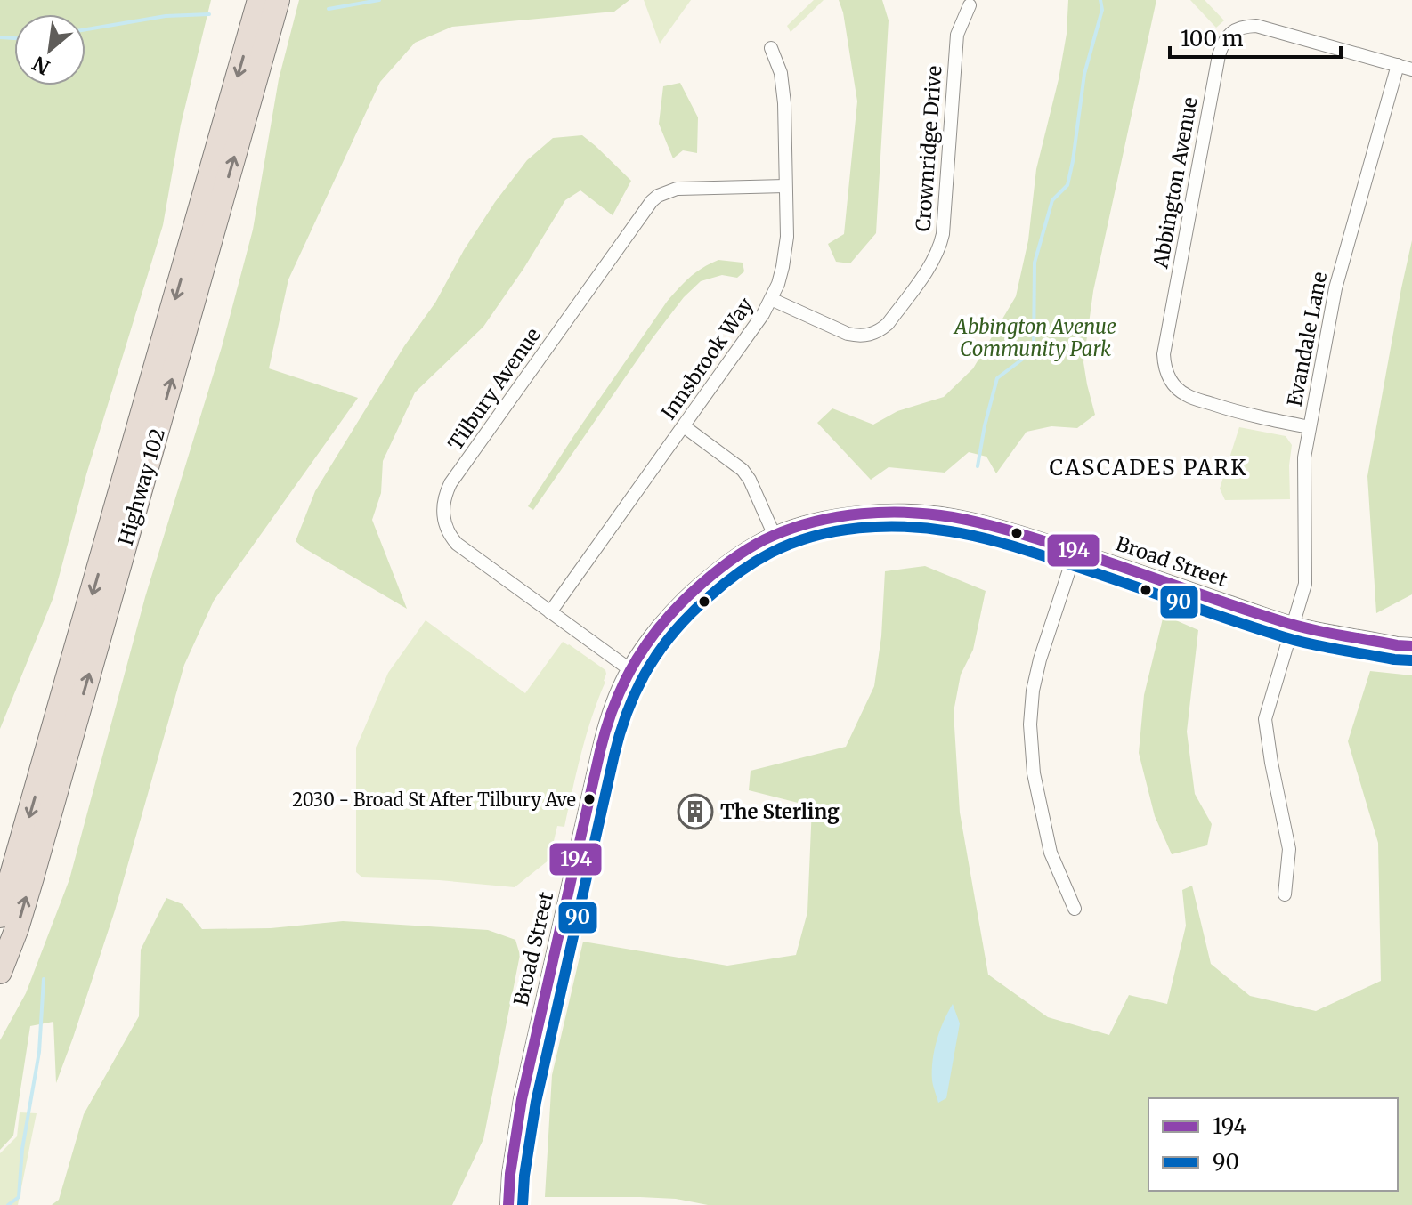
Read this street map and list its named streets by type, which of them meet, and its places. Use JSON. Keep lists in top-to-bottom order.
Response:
{
  "streets": {
    "highway": ["Highway 102"],
    "street": [
      "Crownridge Drive",
      "Abbington Avenue",
      "Evandale Lane",
      "Innsbrook Way",
      "Tilbury Avenue",
      "Broad Street"
    ]
  },
  "crossings": [
    ["Crownridge Drive", "Innsbrook Way"],
    ["Abbington Avenue", "Evandale Lane"],
    ["Evandale Lane", "Broad Street"],
    ["Innsbrook Way", "Tilbury Avenue"],
    ["Tilbury Avenue", "Broad Street"]
  ],
  "districts": ["CASCADES PARK"],
  "parks": ["Abbington Avenue Community Park"],
  "places": {
    "other": ["2030 - Broad St After Tilbury Ave"],
    "building": ["The Sterling"]
  },
  "lines": ["transit line 194", "transit line 90"],
  "legend": ["194", "90"],
  "scale_bar": "100 m",
  "north": "bottom left"
}
